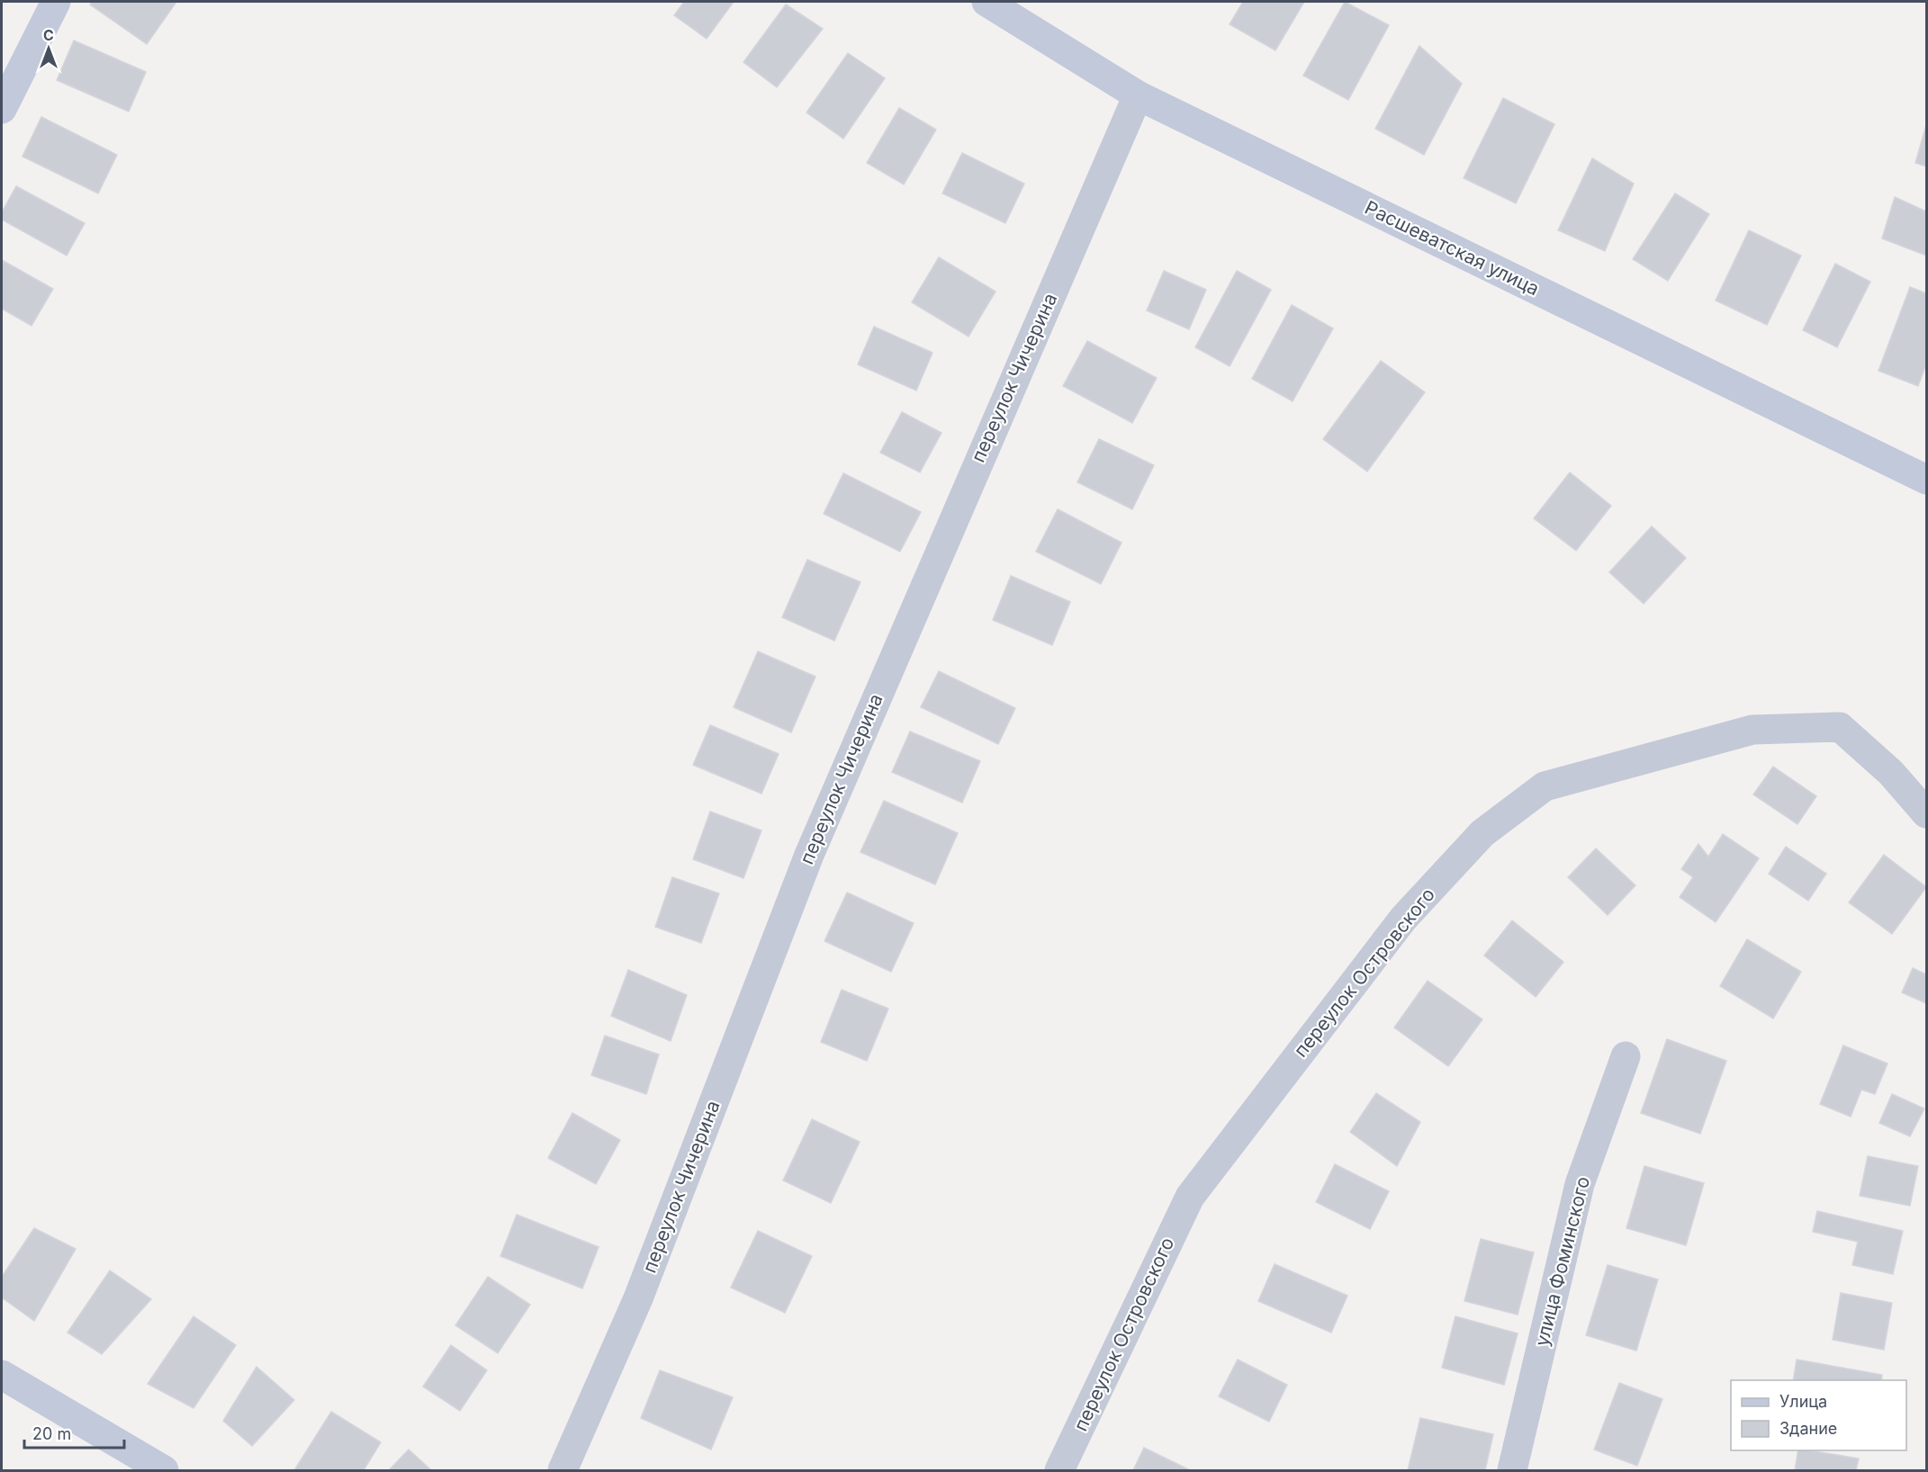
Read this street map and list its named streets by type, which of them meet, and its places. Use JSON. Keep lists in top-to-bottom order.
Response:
{
  "streets": {
    "street": [
      "Расшеватская улица",
      "переулок Чичерина",
      "переулок Островского",
      "улица Фоминского"
    ]
  },
  "crossings": [
    ["Расшеватская улица", "переулок Чичерина"]
  ],
  "legend": ["Улица", "Здание"],
  "scale_bar": "20 m",
  "north": "top"
}
